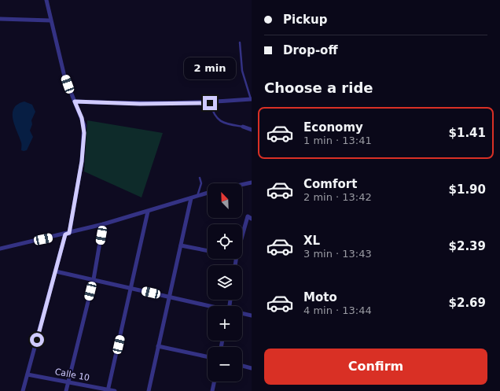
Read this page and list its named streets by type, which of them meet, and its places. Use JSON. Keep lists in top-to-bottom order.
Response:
{
  "streets": {
    "street": ["Calle 10"]
  },
  "north": "top left",
  "page": {
    "banner": ["Pickup", "Drop-off"],
    "bubble": "2 min",
    "heading": "Choose a ride",
    "list": [
      {
        "name": "Economy",
        "note": "1 min · 13:41",
        "value": "$1.41"
      },
      {
        "name": "Comfort",
        "note": "2 min · 13:42",
        "value": "$1.90"
      },
      {
        "name": "XL",
        "note": "3 min · 13:43",
        "value": "$2.39"
      },
      {
        "name": "Moto",
        "note": "4 min · 13:44",
        "value": "$2.69"
      }
    ],
    "map_buttons": ["+", "−"],
    "buttons": "Confirm"
  }
}
